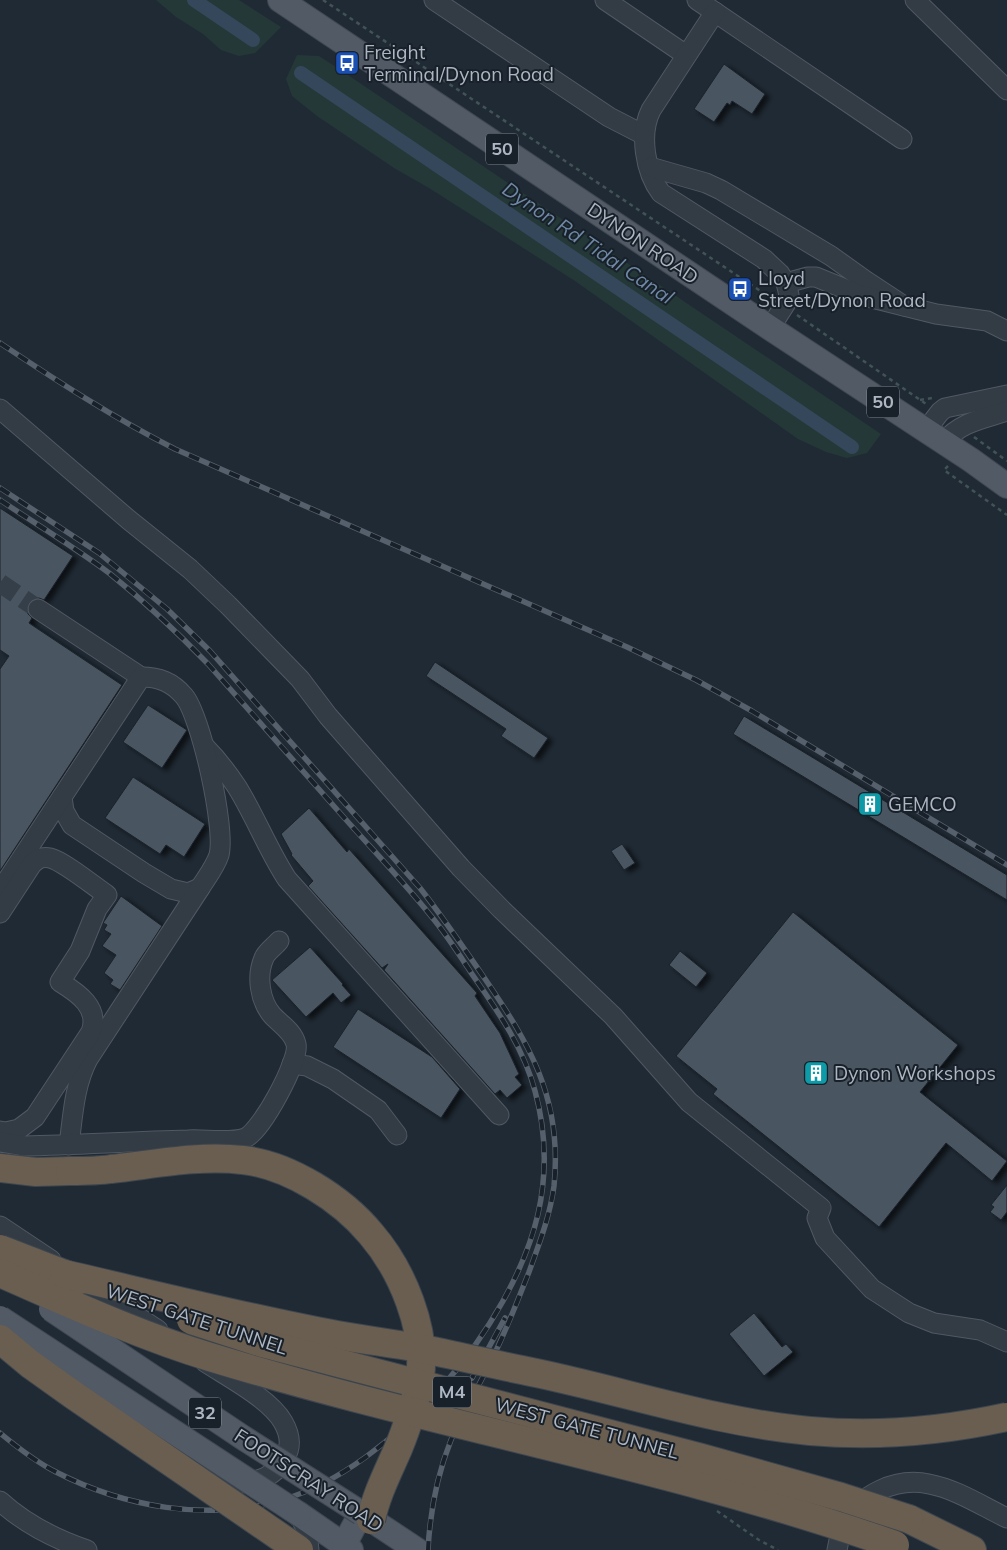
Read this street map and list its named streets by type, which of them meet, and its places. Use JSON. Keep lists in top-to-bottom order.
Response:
{
  "streets": {
    "highway": ["WEST GATE TUNNEL", "M4"],
    "main road": [
      "50",
      "DYNON ROAD",
      "32",
      "FOOTSCRAY ROAD"
    ]
  },
  "water": ["Dynon Rd Tidal Canal"],
  "places": {
    "bus stop": ["Freight Terminal/Dynon Road", "Lloyd Street/Dynon Road"],
    "building": ["GEMCO", "Dynon Workshops"]
  }
}
